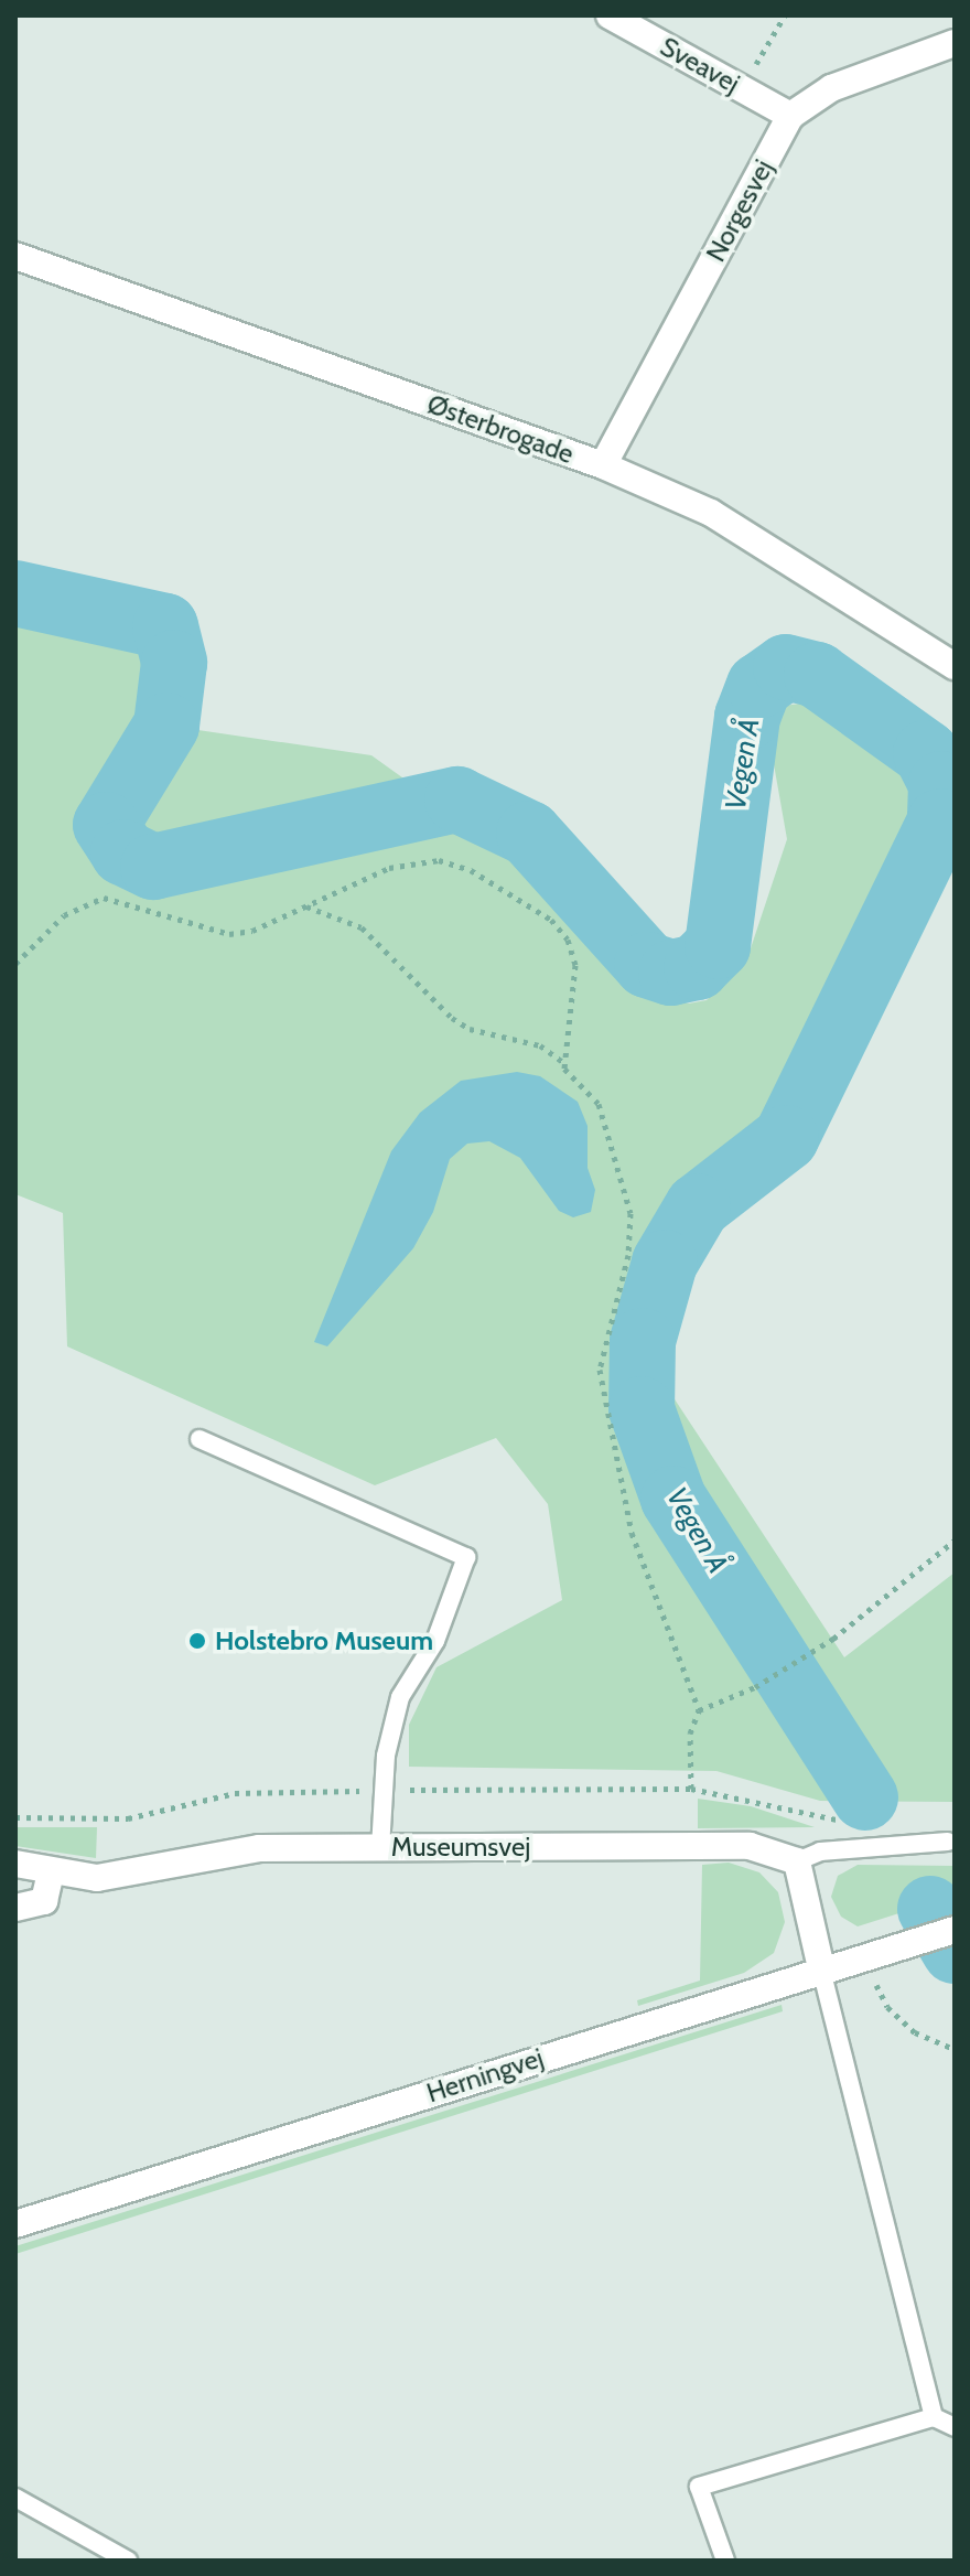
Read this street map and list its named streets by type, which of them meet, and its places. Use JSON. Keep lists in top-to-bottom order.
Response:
{
  "streets": {
    "street": [
      "Sveavej",
      "Norgesvej",
      "Østerbrogade",
      "Museumsvej",
      "Herningvej"
    ]
  },
  "crossings": [
    ["Sveavej", "Norgesvej"],
    ["Norgesvej", "Østerbrogade"]
  ],
  "water": ["Vegen Å"],
  "places": ["Holstebro Museum"]
}
